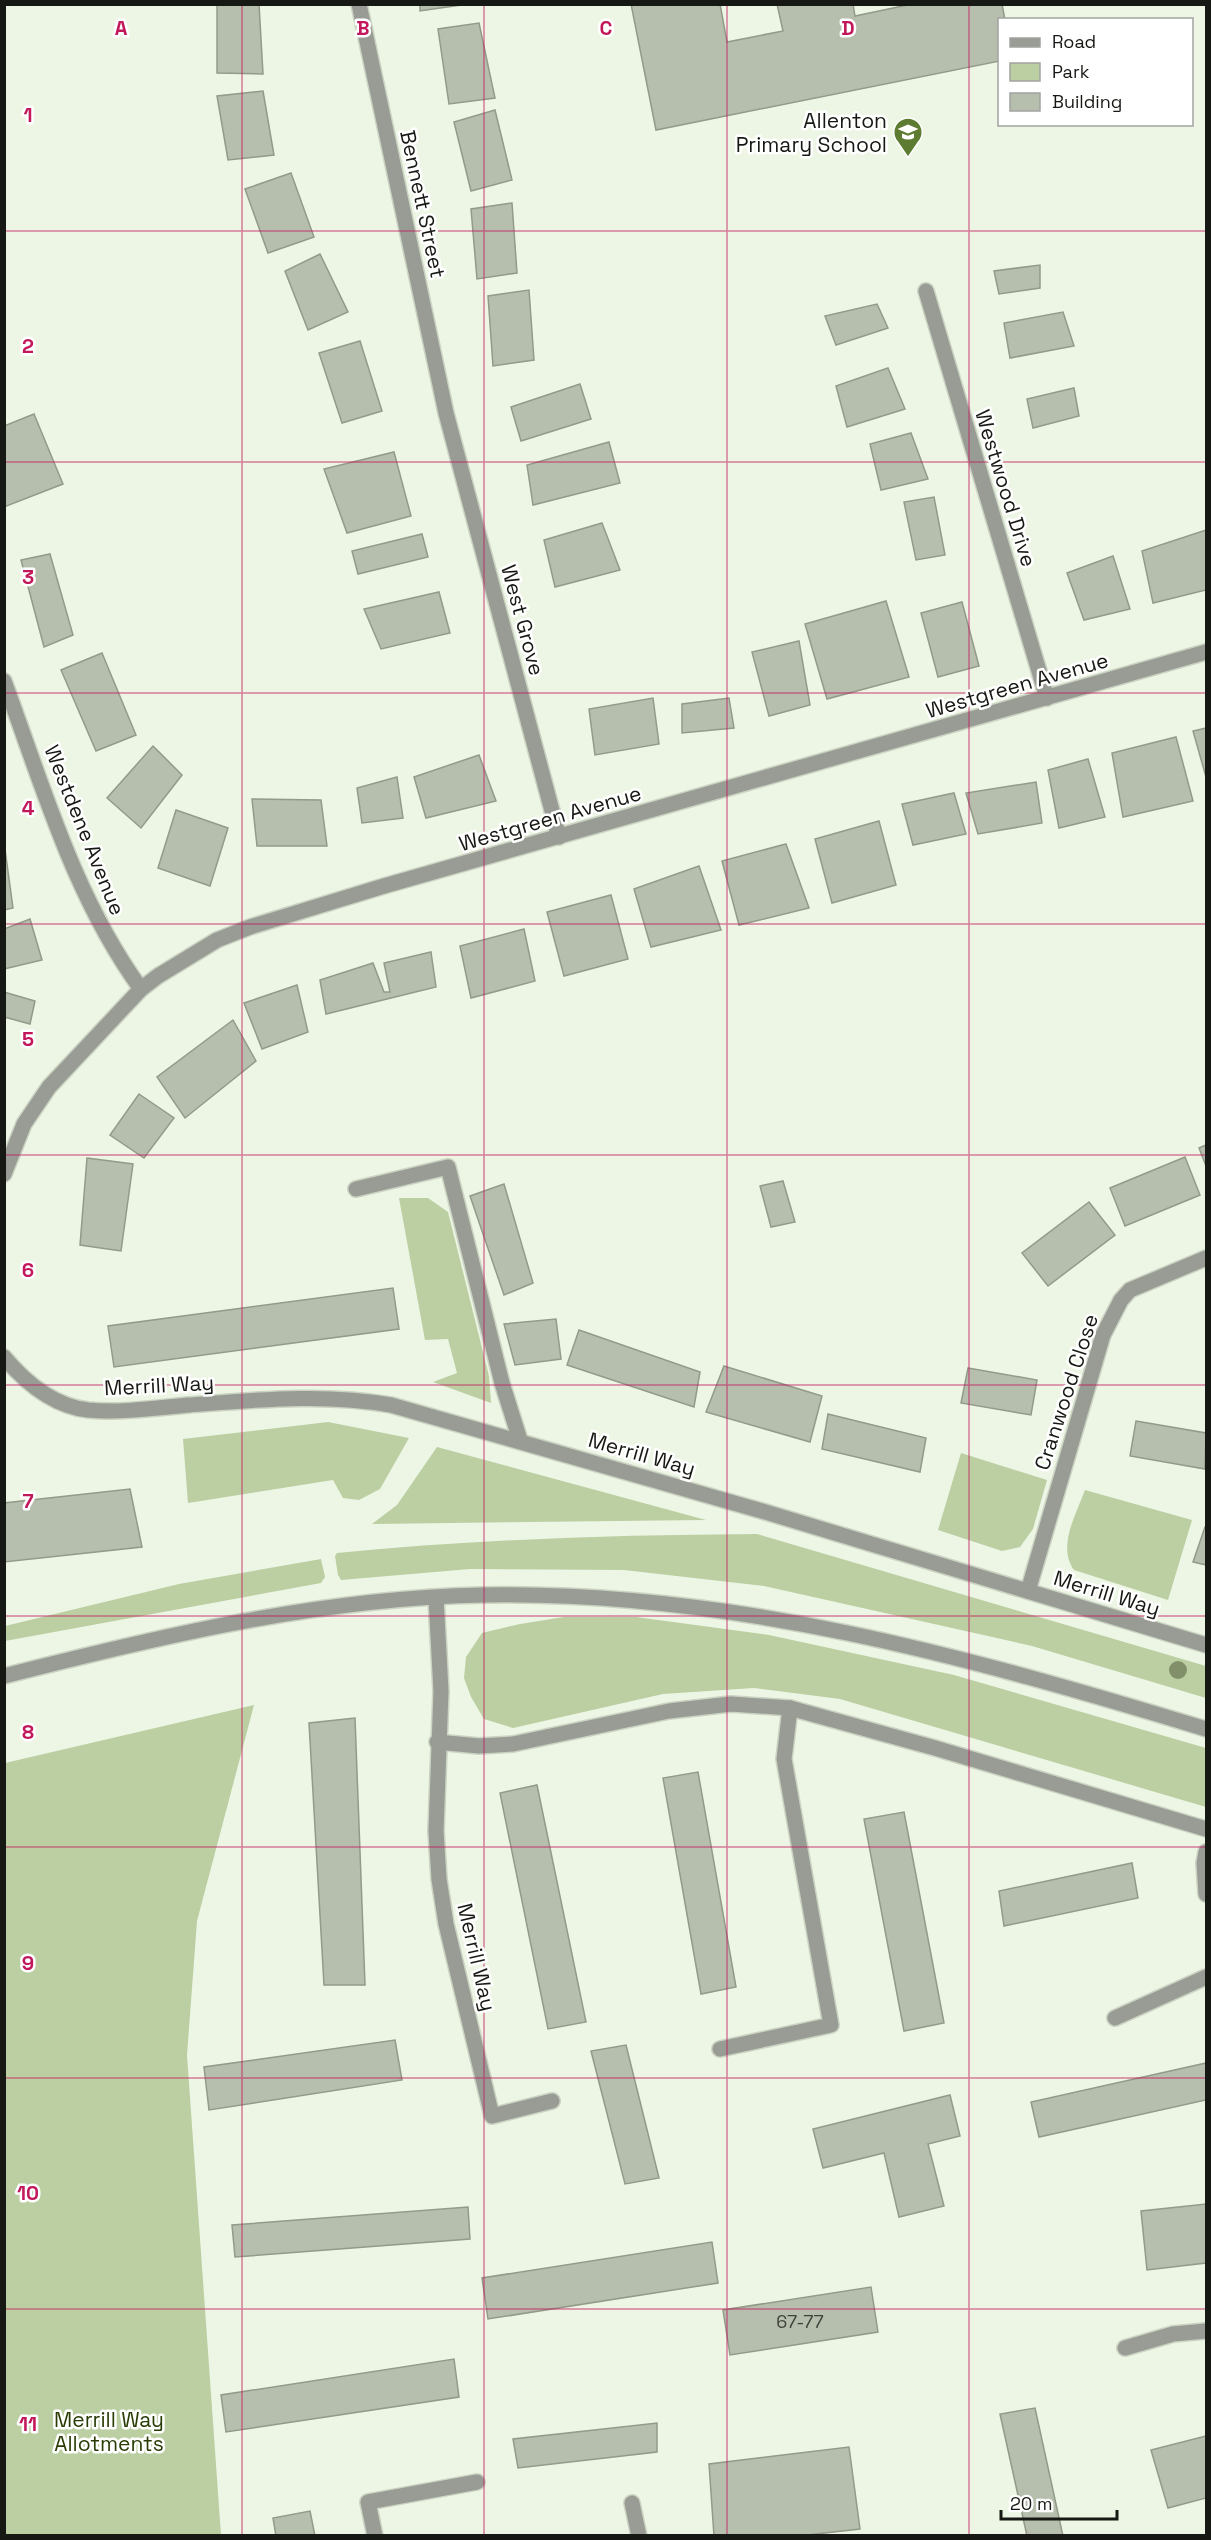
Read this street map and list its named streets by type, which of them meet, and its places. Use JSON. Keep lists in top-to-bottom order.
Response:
{
  "streets": {
    "street": [
      "Bennett Street",
      "Westwood Drive",
      "West Grove",
      "Westgreen Avenue",
      "Westdene Avenue",
      "Merrill Way",
      "Cranwood Close"
    ]
  },
  "crossings": [
    ["Bennett Street", "West Grove"],
    ["Westwood Drive", "Westgreen Avenue"],
    ["West Grove", "Westgreen Avenue"],
    ["Westgreen Avenue", "Westdene Avenue"],
    ["Merrill Way", "Cranwood Close"]
  ],
  "parks": ["Merrill Way Allotments"],
  "places": {
    "school or university": ["Allenton Primary School"]
  },
  "house_numbers": ["67-77"],
  "legend": ["Road", "Park", "Building"],
  "scale_bar": "20 m",
  "grid": {
    "columns": [
      "A",
      "B",
      "C",
      "D"
    ],
    "rows": [
      "1",
      "2",
      "3",
      "4",
      "5",
      "6",
      "7",
      "8",
      "9",
      "10",
      "11"
    ]
  }
}
